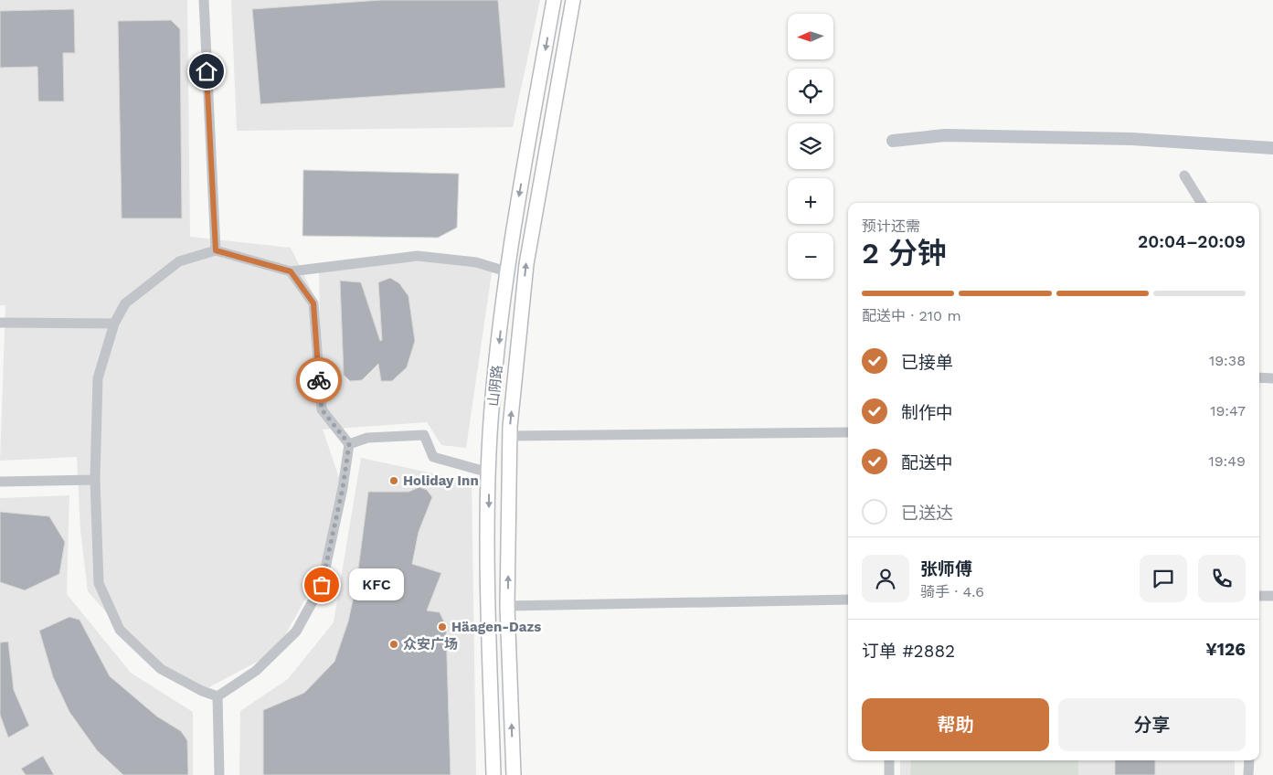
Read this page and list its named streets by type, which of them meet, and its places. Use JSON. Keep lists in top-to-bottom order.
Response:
{
  "streets": {
    "main road": ["山阴路"]
  },
  "places": [
    "Holiday Inn",
    "KFC",
    "Häagen-Dazs",
    "众安广场"
  ],
  "north": "left",
  "page": {
    "map_buttons": ["+", "−"],
    "heading": ["2 分钟", "预计还需", "20:04–20:09"],
    "panel": [
      "张师傅",
      "骑手 · 4.6",
      "订单 #2882",
      "¥126"
    ],
    "bar": "配送中 · 210 m",
    "list": [
      ["已接单", "19:38"],
      ["制作中", "19:47"],
      ["配送中", "19:49"],
      "已送达"
    ],
    "bubble": "KFC",
    "buttons": ["帮助", "分享"]
  }
}
